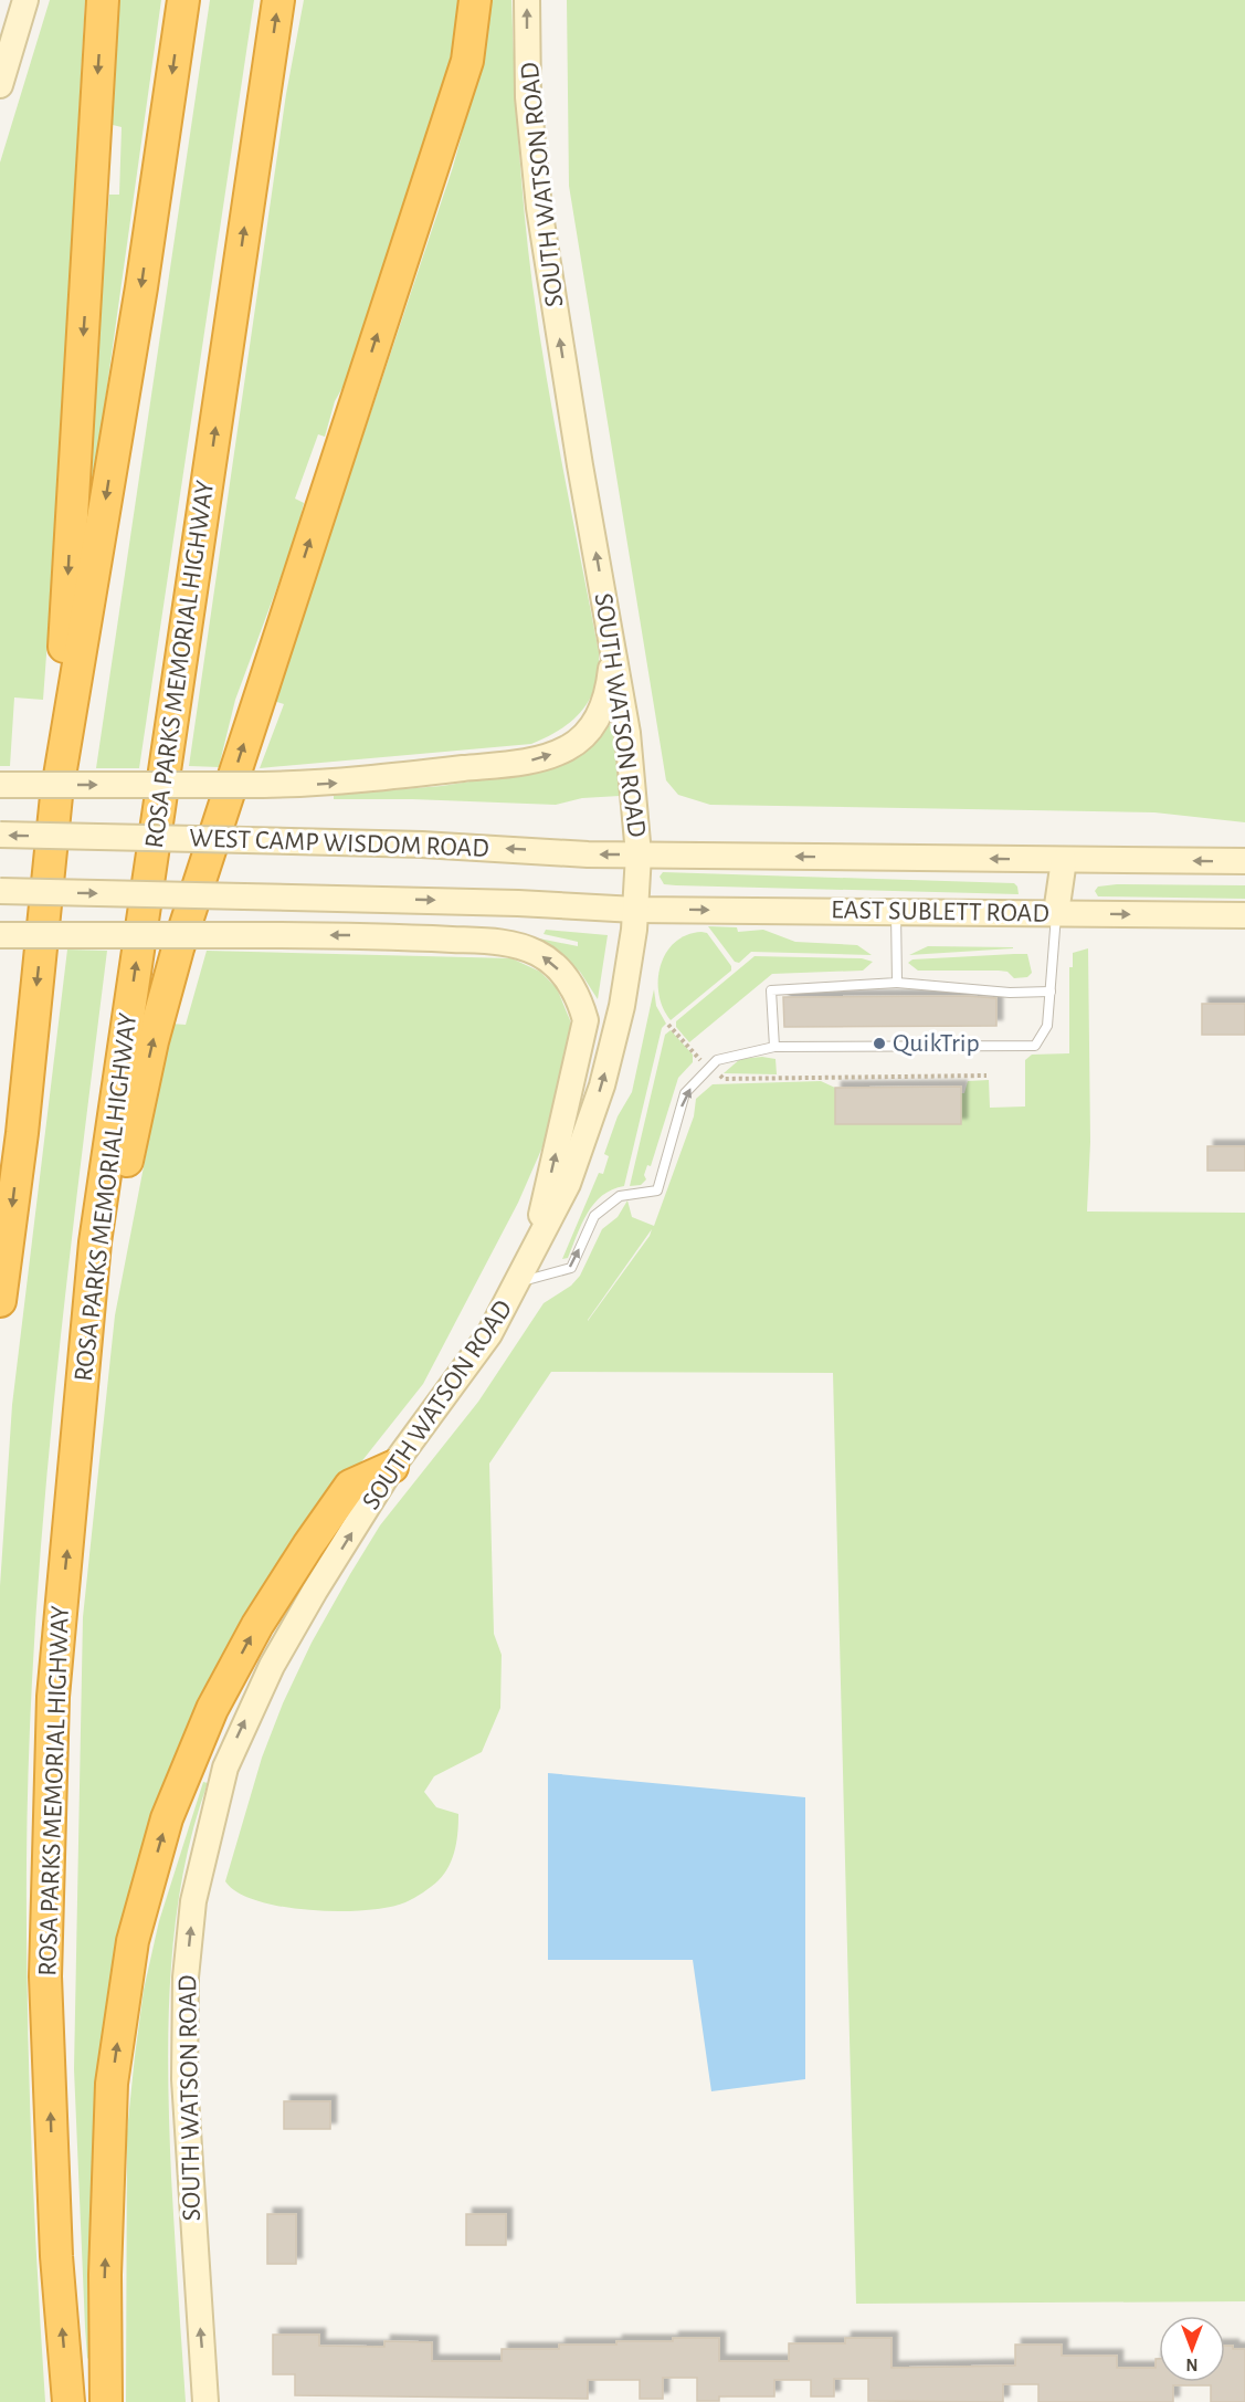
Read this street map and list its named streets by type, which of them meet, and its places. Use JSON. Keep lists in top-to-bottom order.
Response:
{
  "streets": {
    "highway": ["ROSA PARKS MEMORIAL HIGHWAY"],
    "main road": ["SOUTH WATSON ROAD", "WEST CAMP WISDOM ROAD", "EAST SUBLETT ROAD"]
  },
  "crossings": [
    ["SOUTH WATSON ROAD", "WEST CAMP WISDOM ROAD"],
    ["SOUTH WATSON ROAD", "EAST SUBLETT ROAD"],
    ["WEST CAMP WISDOM ROAD", "EAST SUBLETT ROAD"]
  ],
  "one_way": ["SOUTH WATSON ROAD"],
  "places": ["QuikTrip"],
  "north": "bottom"
}
